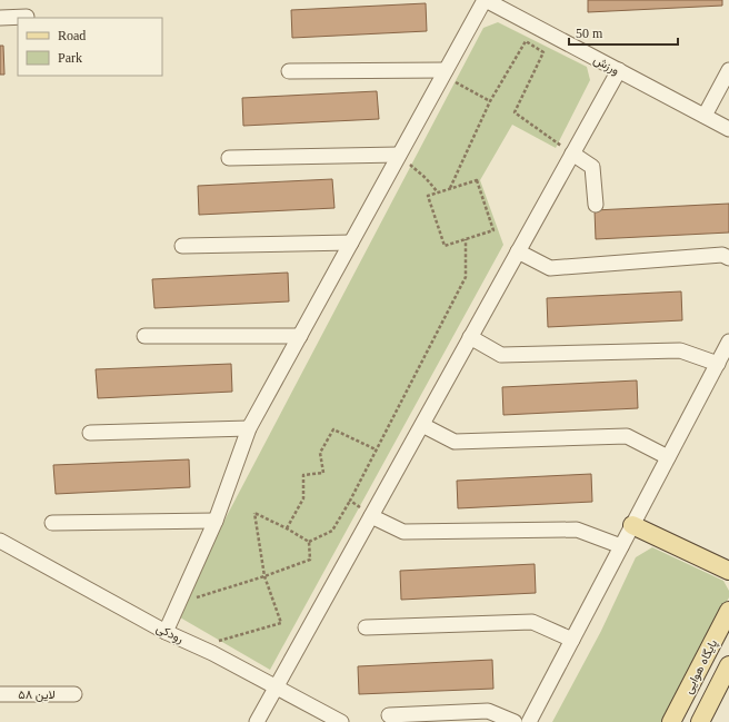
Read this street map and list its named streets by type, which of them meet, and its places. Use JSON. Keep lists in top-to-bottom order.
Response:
{
  "streets": {
    "main road": ["پایگاه هوایی"],
    "street": ["ورزش", "رودکی", "لاین ۵۸"]
  },
  "legend": ["Road", "Park"],
  "scale_bar": "50 m"
}
